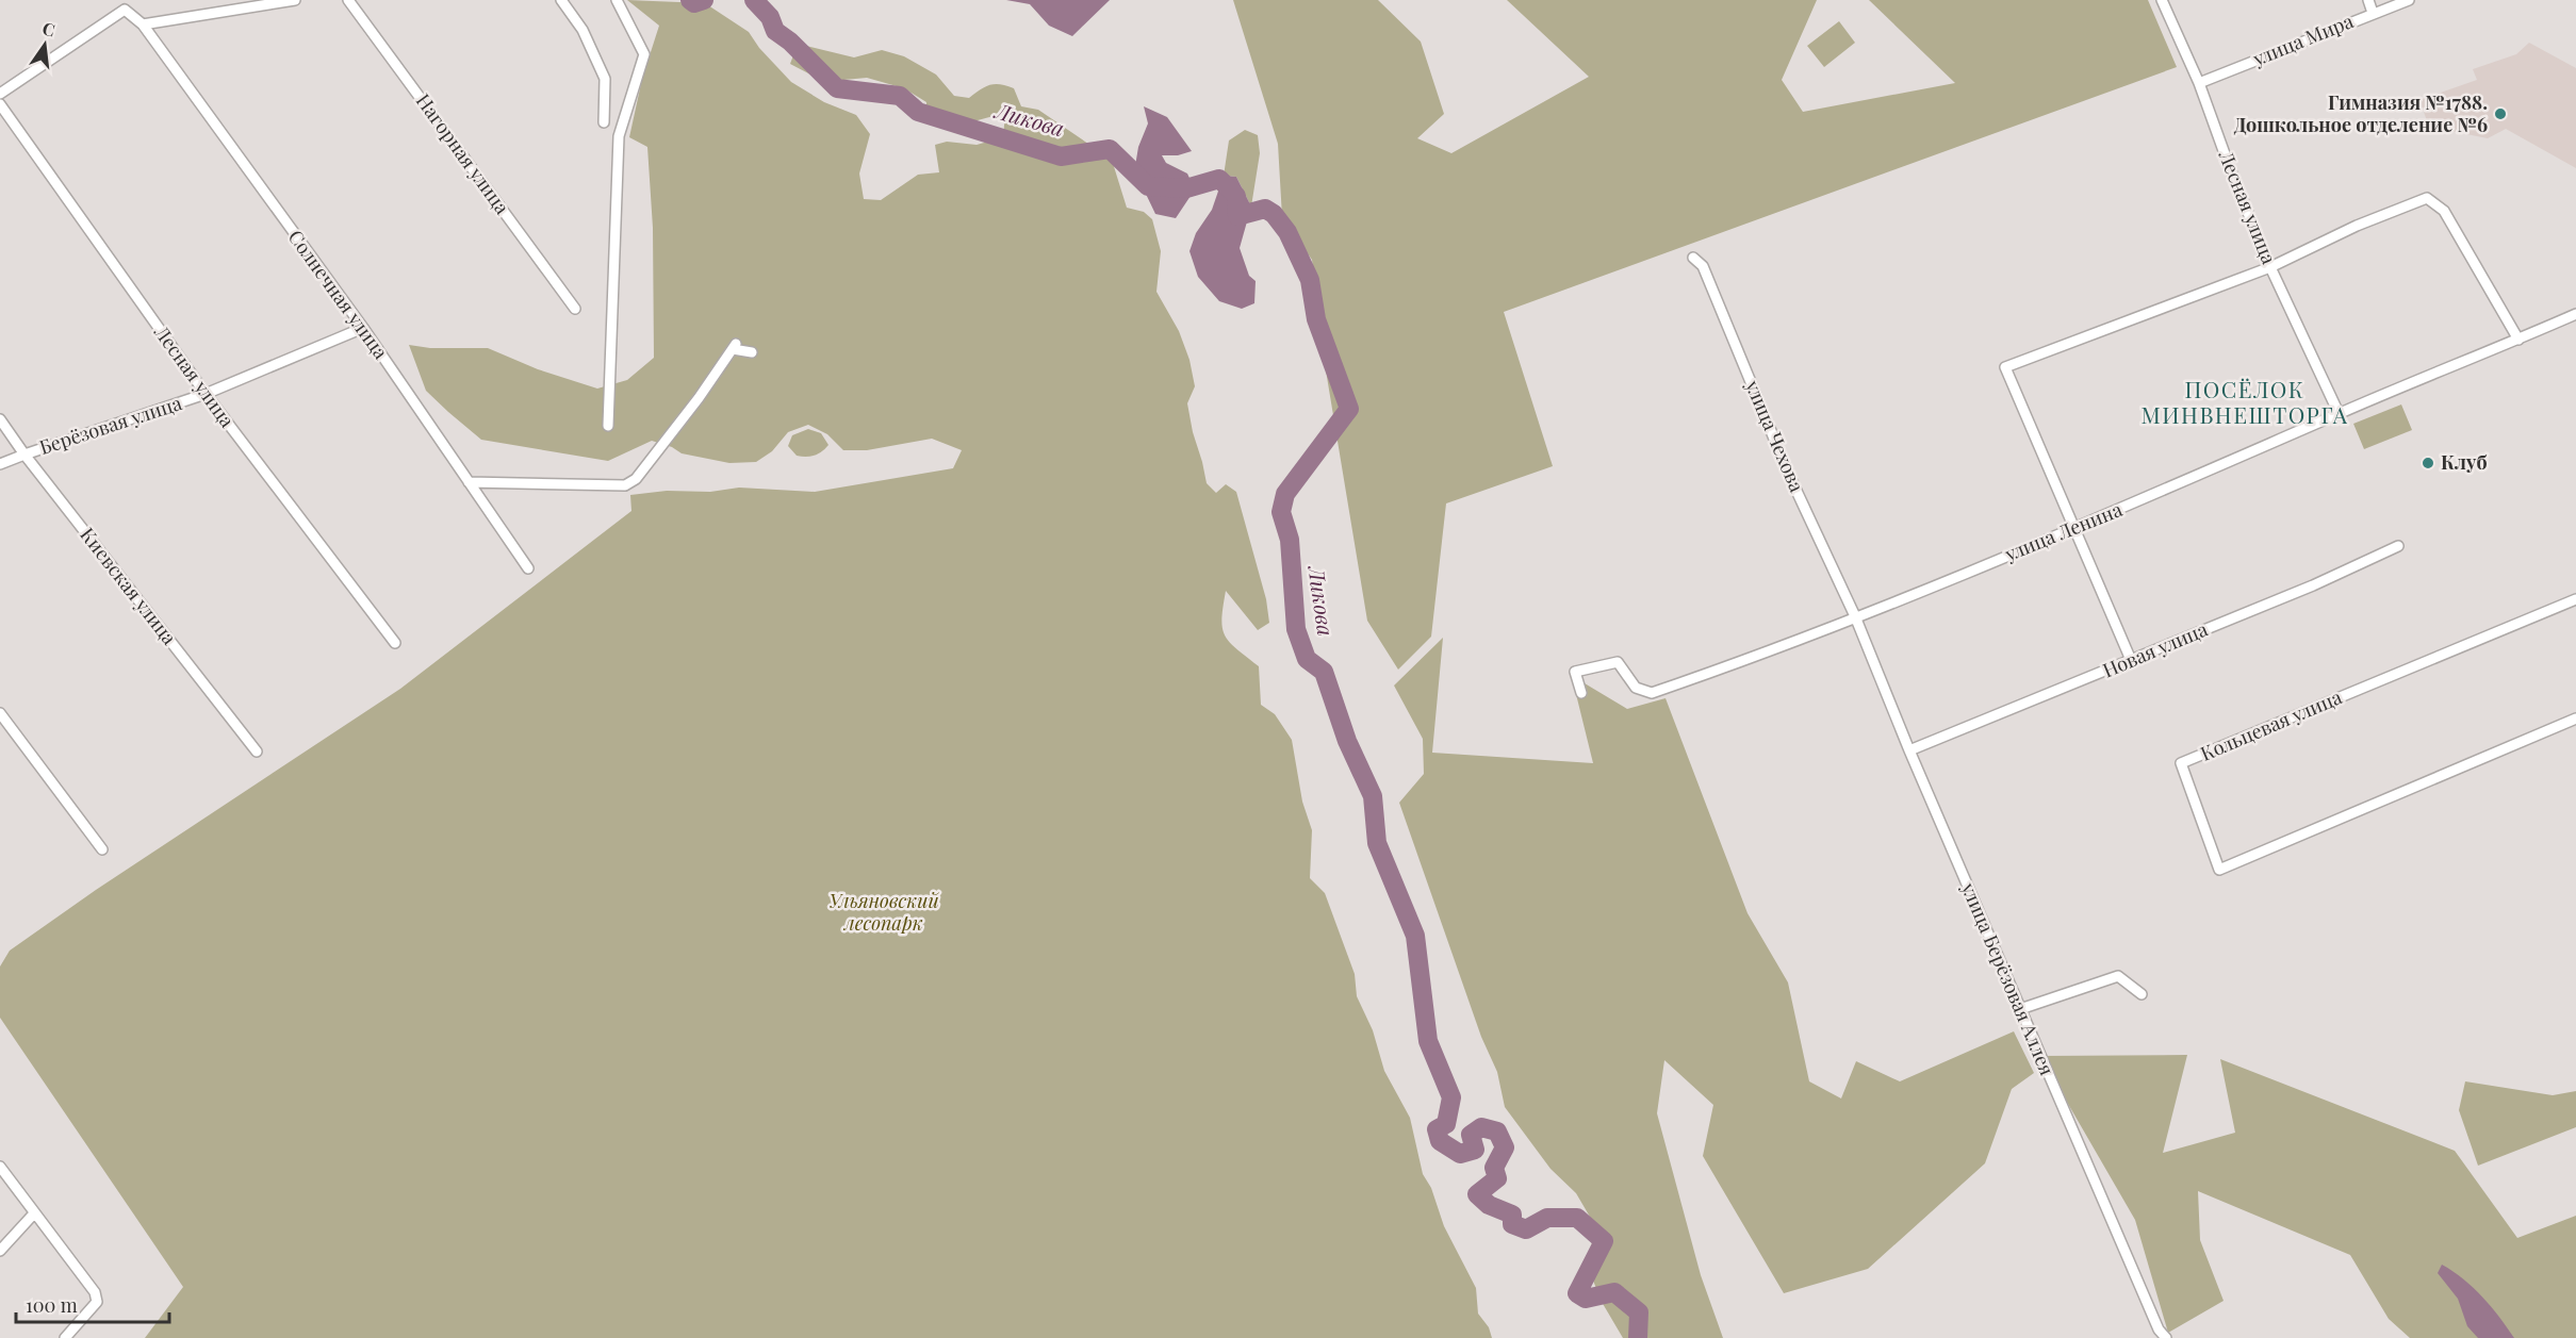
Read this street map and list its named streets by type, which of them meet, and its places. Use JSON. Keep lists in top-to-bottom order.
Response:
{
  "streets": {
    "street": [
      "улица Мира",
      "Нагорная улица",
      "Лесная улица",
      "Солнечная улица",
      "Берёзовая улица",
      "улица Чехова",
      "улица Ленина",
      "Киевская улица",
      "Новая улица",
      "Кольцевая улица",
      "улица Берёзовая Аллея"
    ]
  },
  "crossings": [
    ["улица Мира", "Лесная улица"],
    ["Лесная улица", "Берёзовая улица"],
    ["Лесная улица", "улица Ленина"],
    ["Солнечная улица", "Берёзовая улица"],
    ["Берёзовая улица", "Киевская улица"],
    ["улица Чехова", "улица Ленина"],
    ["улица Чехова", "улица Берёзовая Аллея"],
    ["улица Ленина", "улица Берёзовая Аллея"],
    ["Новая улица", "улица Берёзовая Аллея"]
  ],
  "districts": ["ПОСЁЛОК МИНВНЕШТОРГА"],
  "water": ["Ликова"],
  "parks": ["Ульяновский лесопарк"],
  "places": ["Гимназия №1788. Дошкольное отделение №6", "Клуб"],
  "scale_bar": "100 m",
  "north": "top"
}
